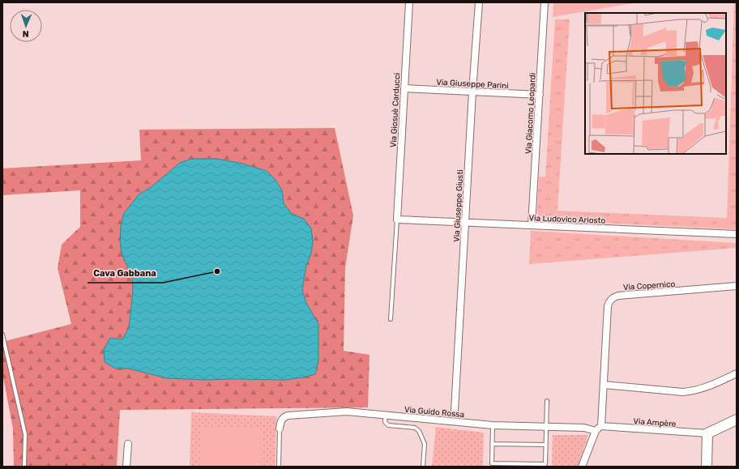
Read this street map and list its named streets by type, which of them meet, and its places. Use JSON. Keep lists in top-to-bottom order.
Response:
{
  "streets": {
    "street": [
      "Via Giuseppe Parini",
      "Via Giosuè Carducci",
      "Via Giacomo Leopardi",
      "Via Giuseppe Giusti",
      "Via Ludovico Ariosto",
      "Via Copernico",
      "Via Guido Rossa",
      "Via Ampère"
    ]
  },
  "crossings": [
    ["Via Giuseppe Parini", "Via Giosuè Carducci"],
    ["Via Giuseppe Parini", "Via Giacomo Leopardi"],
    ["Via Giuseppe Parini", "Via Giuseppe Giusti"],
    ["Via Giosuè Carducci", "Via Ludovico Ariosto"],
    ["Via Giacomo Leopardi", "Via Ludovico Ariosto"],
    ["Via Giuseppe Giusti", "Via Ludovico Ariosto"],
    ["Via Copernico", "Via Ampère"]
  ],
  "places": ["Cava Gabbana"],
  "north": "bottom"
}
